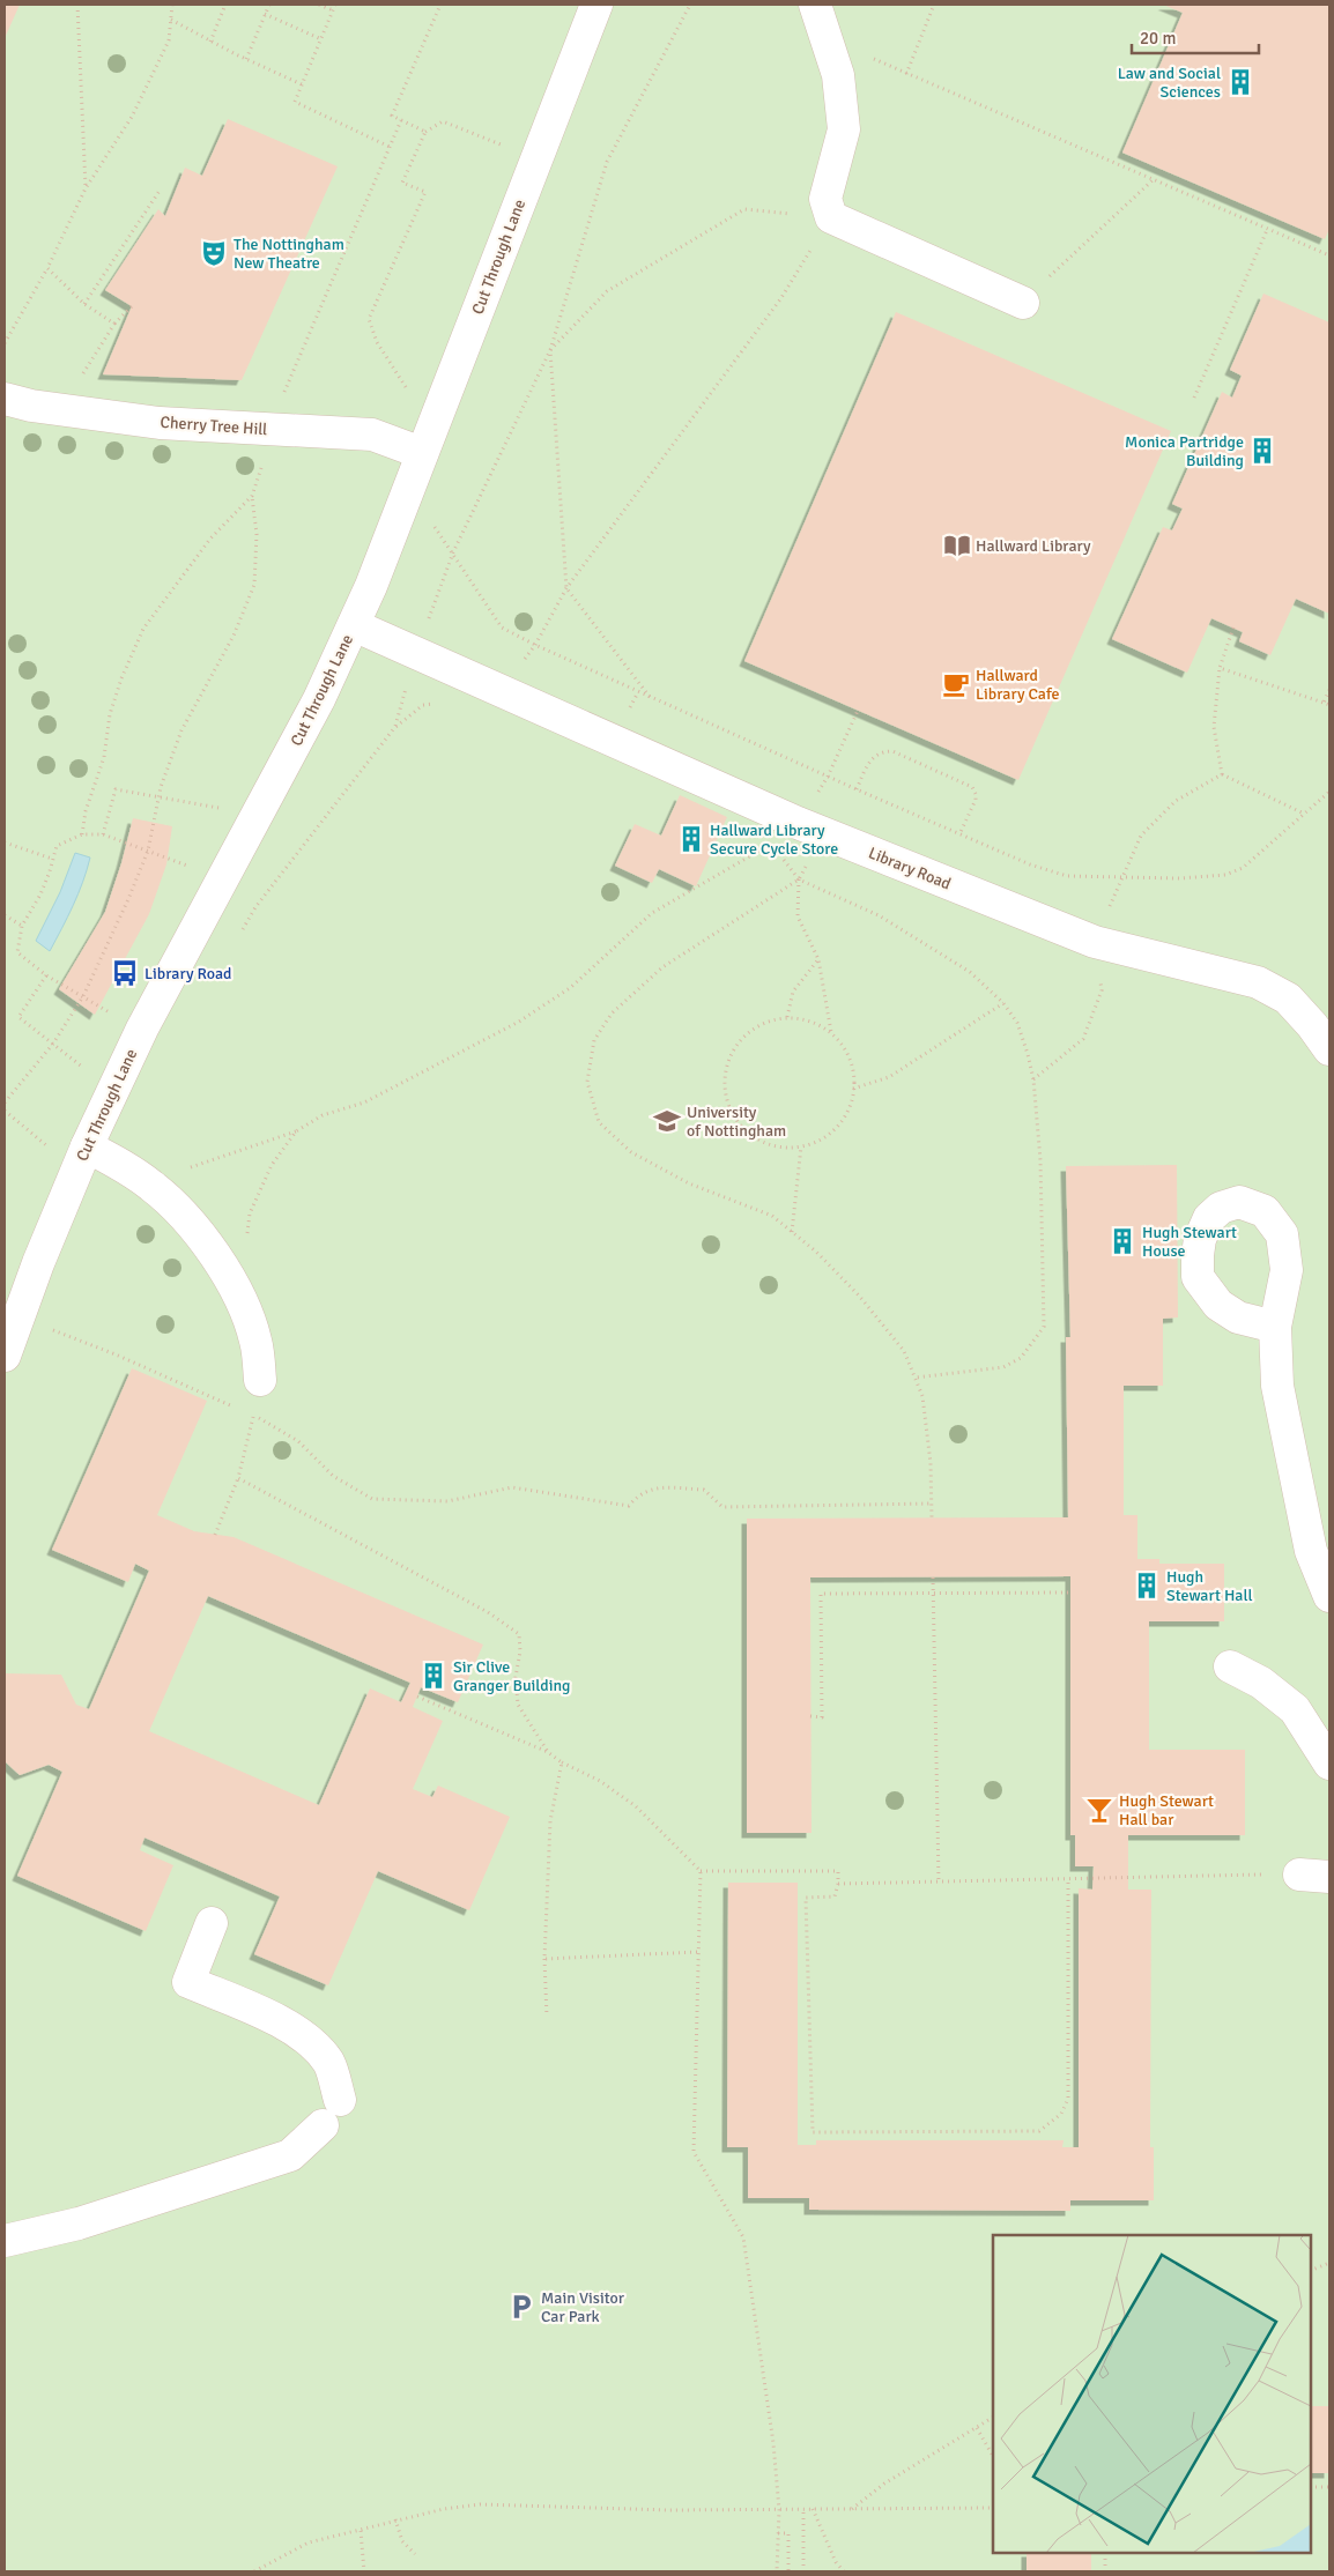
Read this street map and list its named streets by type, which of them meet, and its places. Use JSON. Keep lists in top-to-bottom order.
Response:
{
  "streets": {
    "street": ["Cut Through Lane", "Cherry Tree Hill", "Library Road"]
  },
  "crossings": [
    ["Cut Through Lane", "Cherry Tree Hill"],
    ["Cut Through Lane", "Library Road"]
  ],
  "places": {
    "building": [
      "Law and Social Sciences",
      "Monica Partridge Building",
      "Hallward Library Secure Cycle Store",
      "Hugh Stewart House",
      "Hugh Stewart Hall",
      "Sir Clive Granger Building"
    ],
    "theatre": ["The Nottingham New Theatre"],
    "library": ["Hallward Library"],
    "cafe": ["Hallward Library Cafe"],
    "bus stop": ["Library Road"],
    "school or university": ["University of Nottingham"],
    "bar": ["Hugh Stewart Hall bar"],
    "parking": ["Main Visitor Car Park"]
  },
  "scale_bar": "20 m"
}
